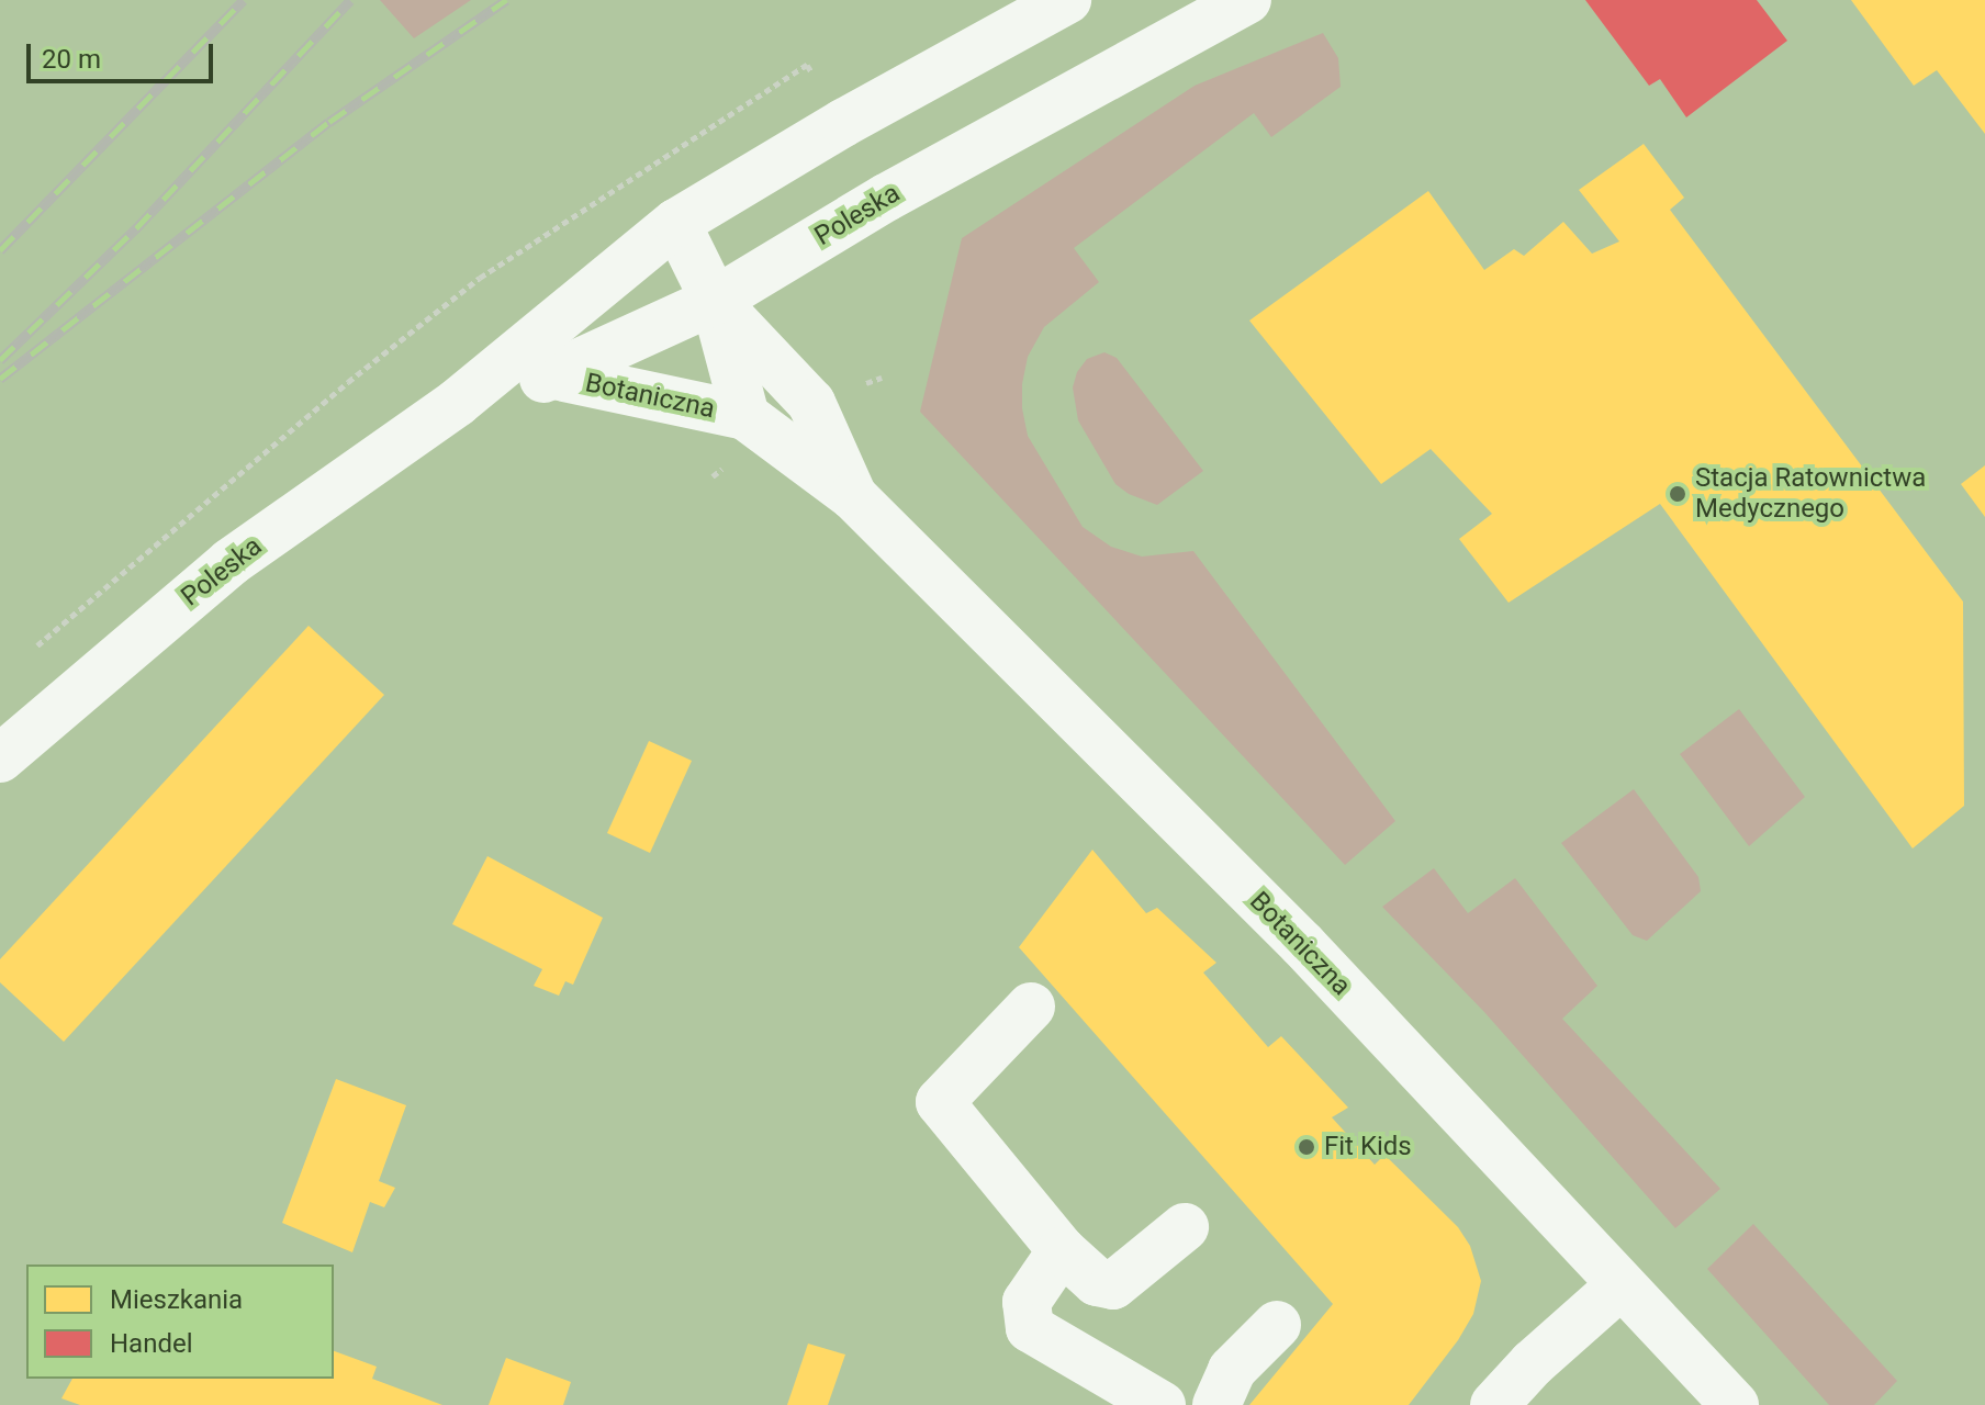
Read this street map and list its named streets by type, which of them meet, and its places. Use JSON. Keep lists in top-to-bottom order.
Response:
{
  "streets": {
    "main road": ["Poleska", "Botaniczna"]
  },
  "crossings": [
    ["Poleska", "Botaniczna"]
  ],
  "places": ["Stacja Ratownictwa Medycznego", "Fit Kids"],
  "legend": ["Mieszkania", "Handel"],
  "scale_bar": "20 m"
}
